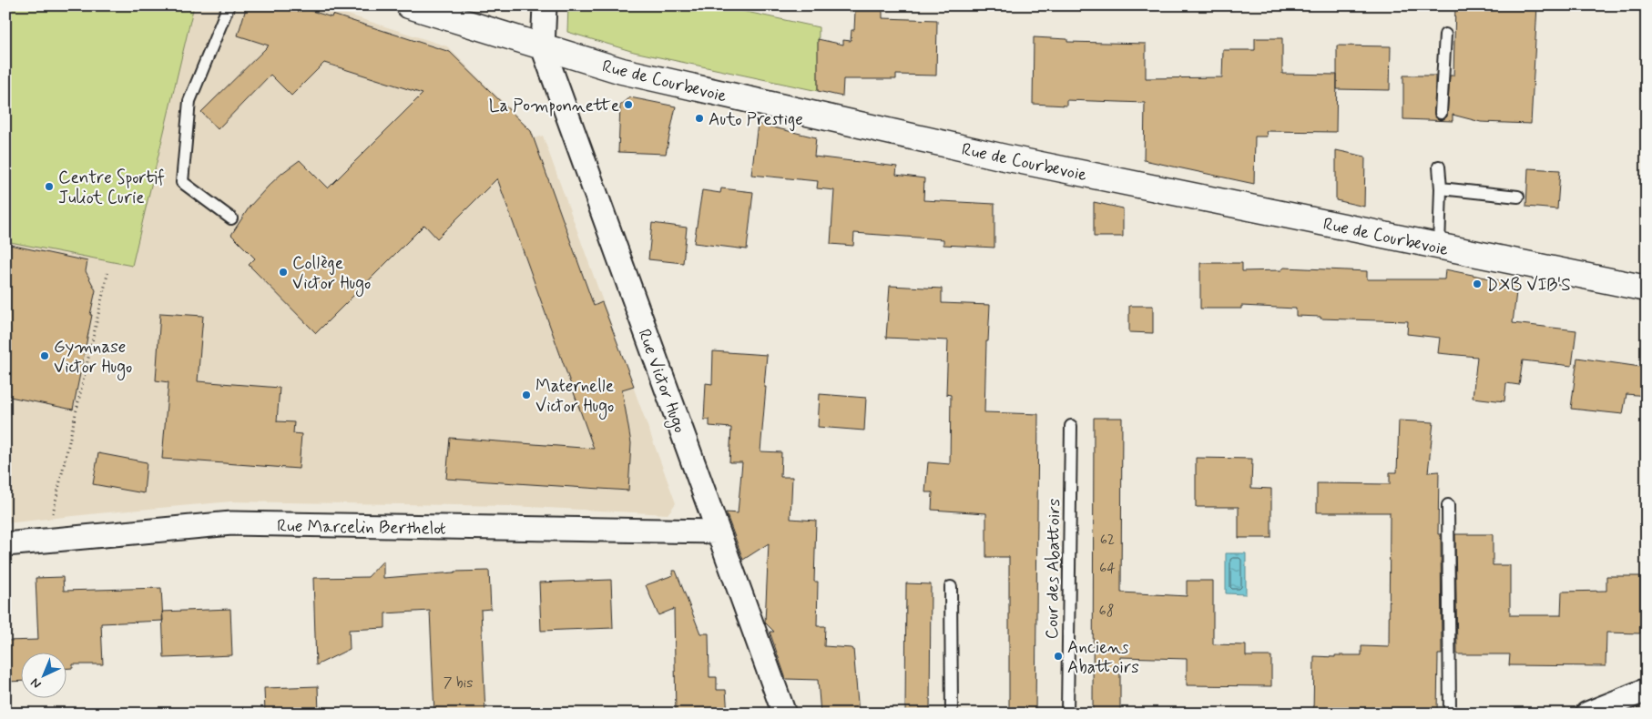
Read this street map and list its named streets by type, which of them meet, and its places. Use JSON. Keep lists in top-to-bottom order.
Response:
{
  "streets": {
    "street": ["Rue de Courbevoie", "Rue Victor Hugo", "Rue Marcelin Berthelot"],
    "lane": ["Cour des Abattoirs"]
  },
  "crossings": [
    ["Rue de Courbevoie", "Rue Victor Hugo"],
    ["Rue Victor Hugo", "Rue Marcelin Berthelot"]
  ],
  "places": [
    "La Pomponnette",
    "Auto Prestige",
    "Centre Sportif Juliot Curie",
    "Collège Victor Hugo",
    "DXB VIB'S",
    "Gymnase Victor Hugo",
    "Maternelle Victor Hugo",
    "Anciens Abattoirs"
  ],
  "house_numbers": [
    "62",
    "64",
    "68",
    "7 bis"
  ],
  "north": "bottom left"
}
